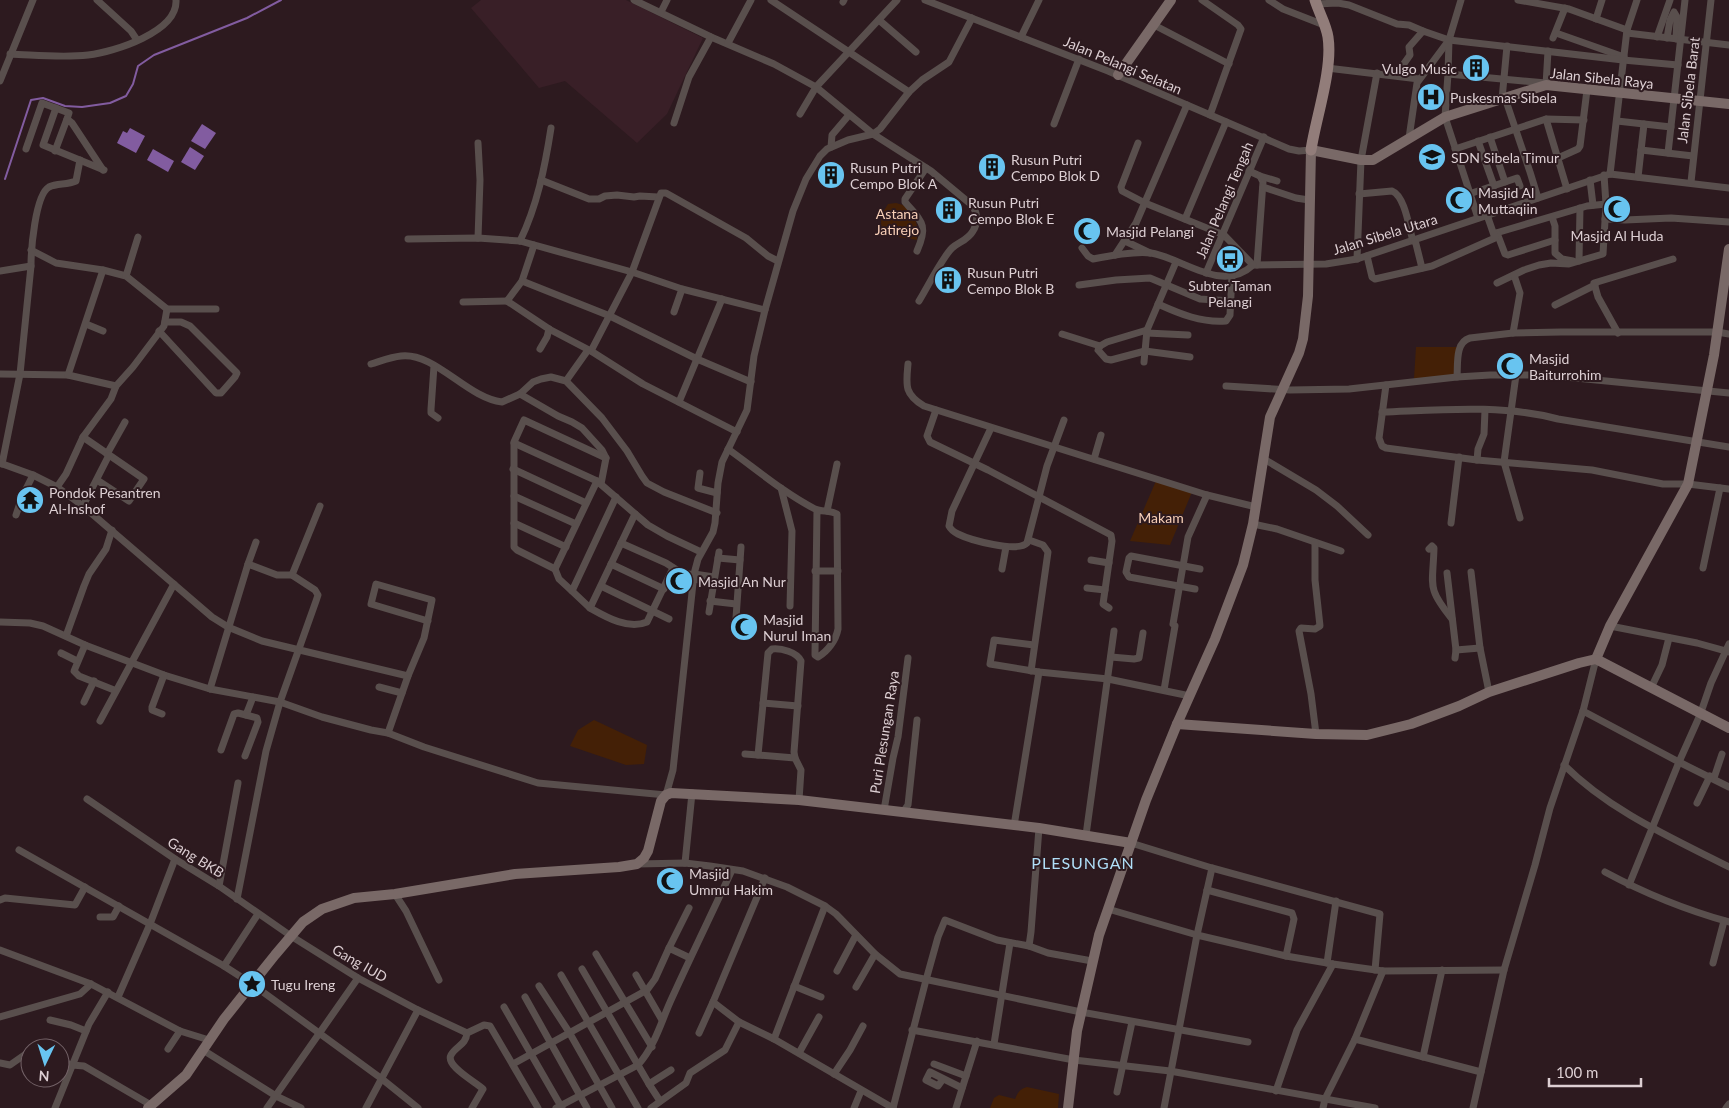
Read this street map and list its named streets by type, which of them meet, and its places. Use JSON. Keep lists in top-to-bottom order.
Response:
{
  "streets": {
    "street": [
      "Jalan Pelangi Selatan",
      "Jalan Sibela Raya",
      "Jalan Sibela Barat",
      "Jalan Pelangi Tengah",
      "Jalan Sibela Utara",
      "Puri Plesungan Raya",
      "Gang BKB",
      "Gang IUD"
    ]
  },
  "crossings": [
    ["Jalan Pelangi Selatan", "Jalan Sibela Raya"],
    ["Jalan Pelangi Selatan", "Jalan Pelangi Tengah"],
    ["Jalan Sibela Raya", "Jalan Sibela Barat"],
    ["Jalan Sibela Barat", "Jalan Sibela Utara"],
    ["Gang BKB", "Gang IUD"]
  ],
  "districts": ["PLESUNGAN"],
  "parks": ["Astana Jatirejo", "Makam"],
  "places": {
    "building": [
      "Vulgo Music",
      "Rusun Putri Cempo Blok D",
      "Rusun Putri Cempo Blok A",
      "Rusun Putri Cempo Blok E",
      "Rusun Putri Cempo Blok B"
    ],
    "hospital": ["Puskesmas Sibela"],
    "school or university": ["SDN Sibela Timur"],
    "mosque": [
      "Masjid Al Muttaqiin",
      "Masjid Al Huda",
      "Masjid Pelangi",
      "Masjid Baiturrohim",
      "Masjid An Nur",
      "Masjid Nurul Iman",
      "Masjid Ummu Hakim"
    ],
    "bus stop": ["Subter Taman Pelangi"],
    "temple": ["Pondok Pesantren Al-Inshof"],
    "place": ["Tugu Ireng"]
  },
  "scale_bar": "100 m",
  "north": "bottom"
}
